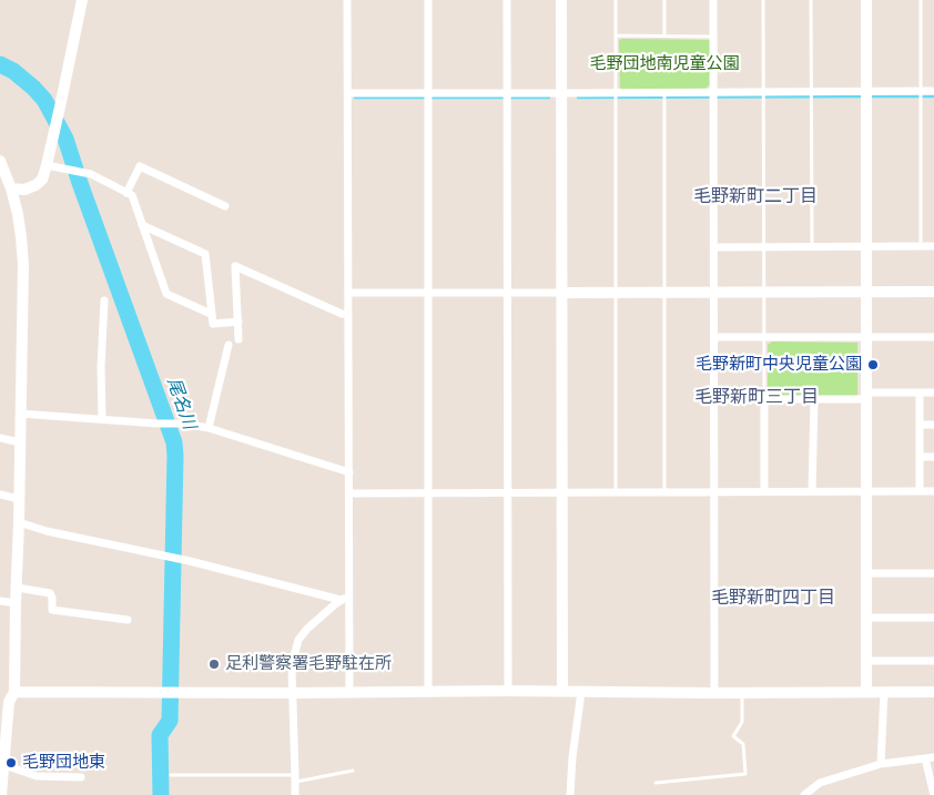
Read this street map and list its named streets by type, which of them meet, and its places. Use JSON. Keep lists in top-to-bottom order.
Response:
{
  "districts": ["毛野新町二丁目", "毛野新町三丁目", "毛野新町四丁目"],
  "water": ["尾名川"],
  "parks": ["毛野団地南児童公園"],
  "places": ["毛野新町中央児童公園", "足利警察署毛野駐在所", "毛野団地東"]
}
